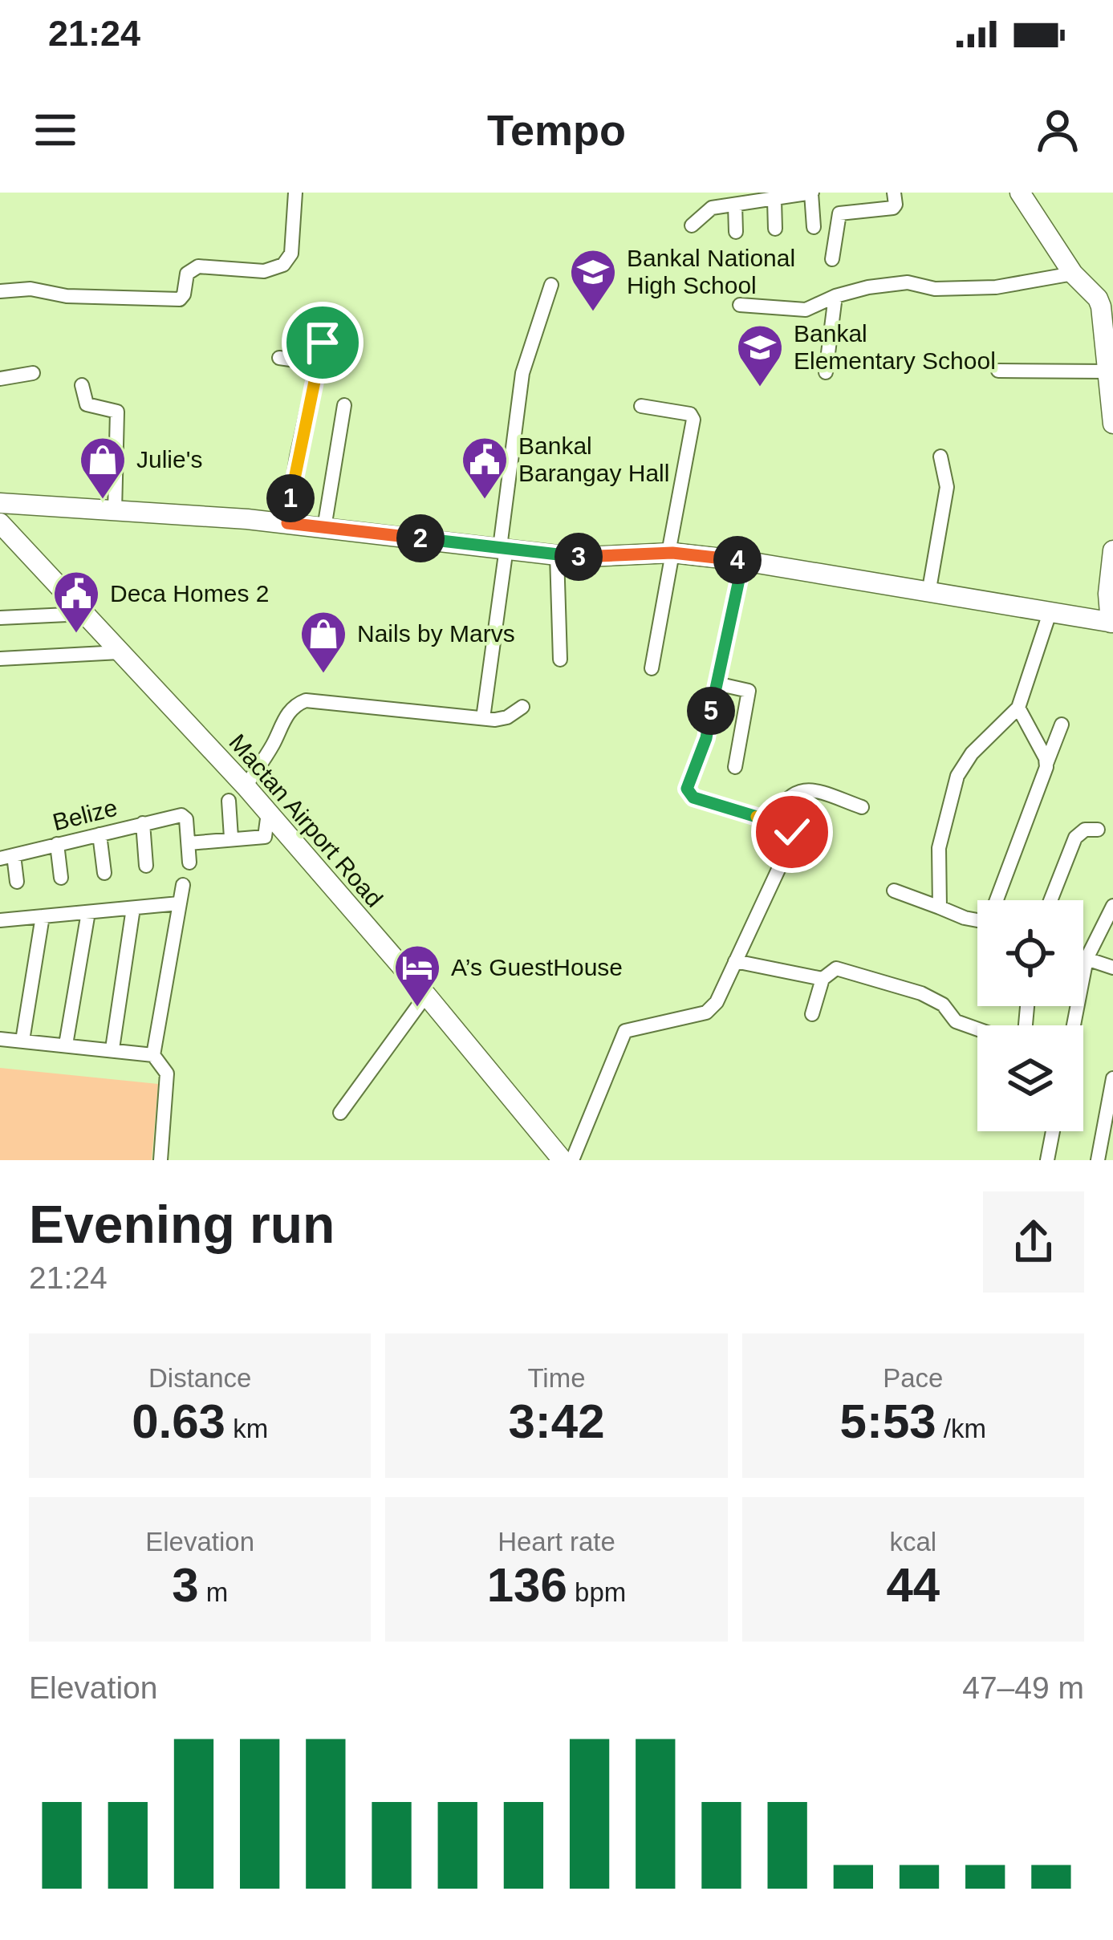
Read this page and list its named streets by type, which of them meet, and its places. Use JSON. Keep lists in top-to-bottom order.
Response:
{
  "streets": {
    "street": ["Belize", "Mactan Airport Road"]
  },
  "places": {
    "school or university": ["Bankal National High School", "Bankal Elementary School"],
    "shop": ["Julie's", "Nails by Marvs"],
    "public building": ["Bankal Barangay Hall", "Deca Homes 2"],
    "hotel": ["A’s GuestHouse"]
  },
  "page": {
    "status": "21:24",
    "header": "Tempo",
    "pins": [
      "1",
      "2",
      "3",
      "4",
      "5"
    ],
    "heading": ["Evening run", "21:24"],
    "stats": [
      ["Distance", "0.63 km"],
      ["Time", "3:42"],
      ["Pace", "5:53 /km"],
      ["Elevation", "3 m"],
      ["Heart rate", "136 bpm"],
      ["kcal", "44"]
    ],
    "chart": ["Elevation", "47–49 m"]
  }
}
